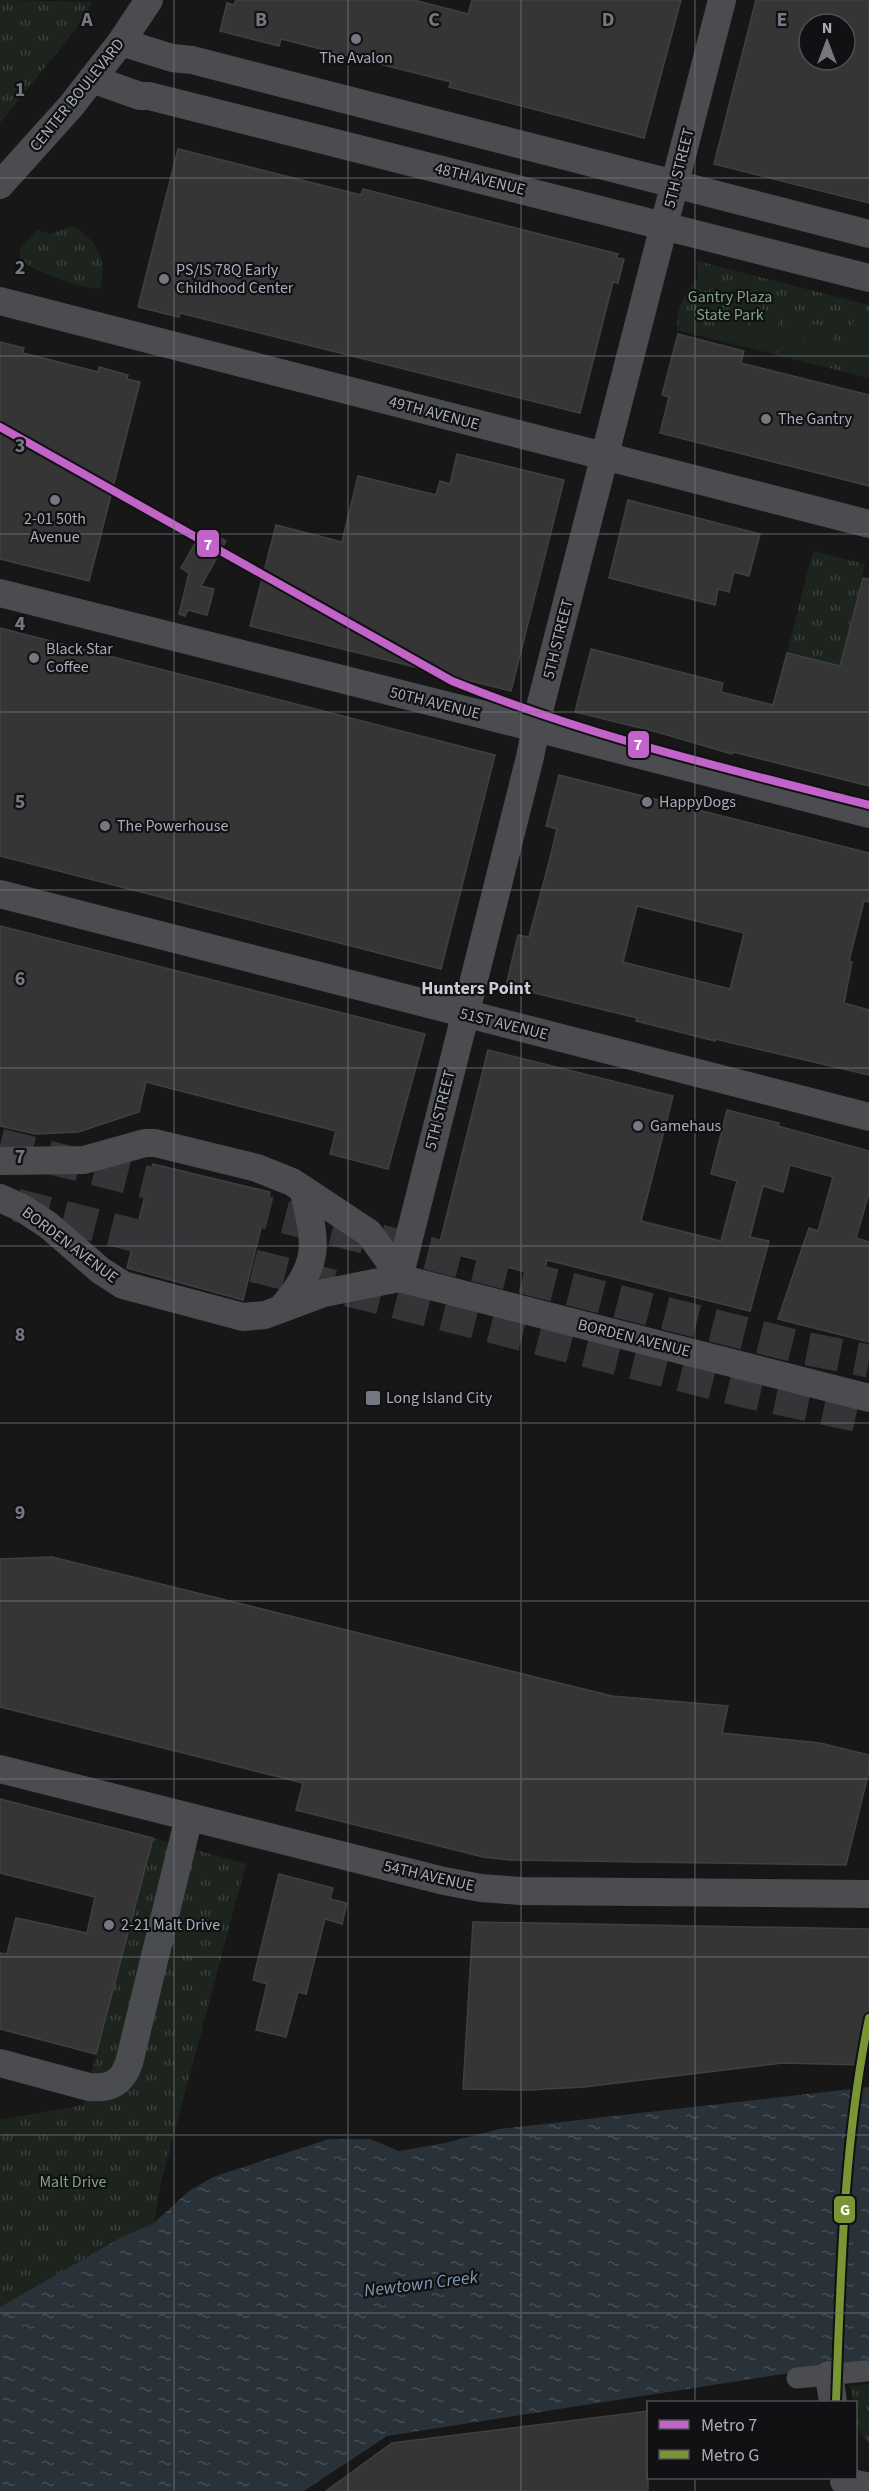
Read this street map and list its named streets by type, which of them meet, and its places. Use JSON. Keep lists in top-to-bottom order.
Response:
{
  "streets": {
    "street": [
      "CENTER BOULEVARD",
      "5TH STREET",
      "48TH AVENUE",
      "49TH AVENUE",
      "50TH AVENUE",
      "51ST AVENUE",
      "BORDEN AVENUE",
      "54TH AVENUE"
    ]
  },
  "crossings": [
    ["CENTER BOULEVARD", "48TH AVENUE"],
    ["5TH STREET", "48TH AVENUE"],
    ["5TH STREET", "49TH AVENUE"],
    ["5TH STREET", "50TH AVENUE"],
    ["5TH STREET", "51ST AVENUE"],
    ["5TH STREET", "BORDEN AVENUE"]
  ],
  "districts": ["Hunters Point"],
  "water": ["Newtown Creek"],
  "parks": ["Gantry Plaza State Park", "Malt Drive"],
  "places": {
    "other": [
      "The Avalon",
      "PS/IS 78Q Early Childhood Center",
      "The Gantry",
      "2-01 50th Avenue",
      "Black Star Coffee",
      "HappyDogs",
      "The Powerhouse",
      "Gamehaus",
      "2-21 Malt Drive"
    ],
    "transit": ["Long Island City"]
  },
  "lines": ["metro line 7", "metro line G"],
  "legend": ["Metro 7", "Metro G"],
  "north": "top",
  "grid": {
    "columns": [
      "A",
      "B",
      "C",
      "D",
      "E"
    ],
    "rows": [
      "1",
      "2",
      "3",
      "4",
      "5",
      "6",
      "7",
      "8",
      "9"
    ]
  }
}
